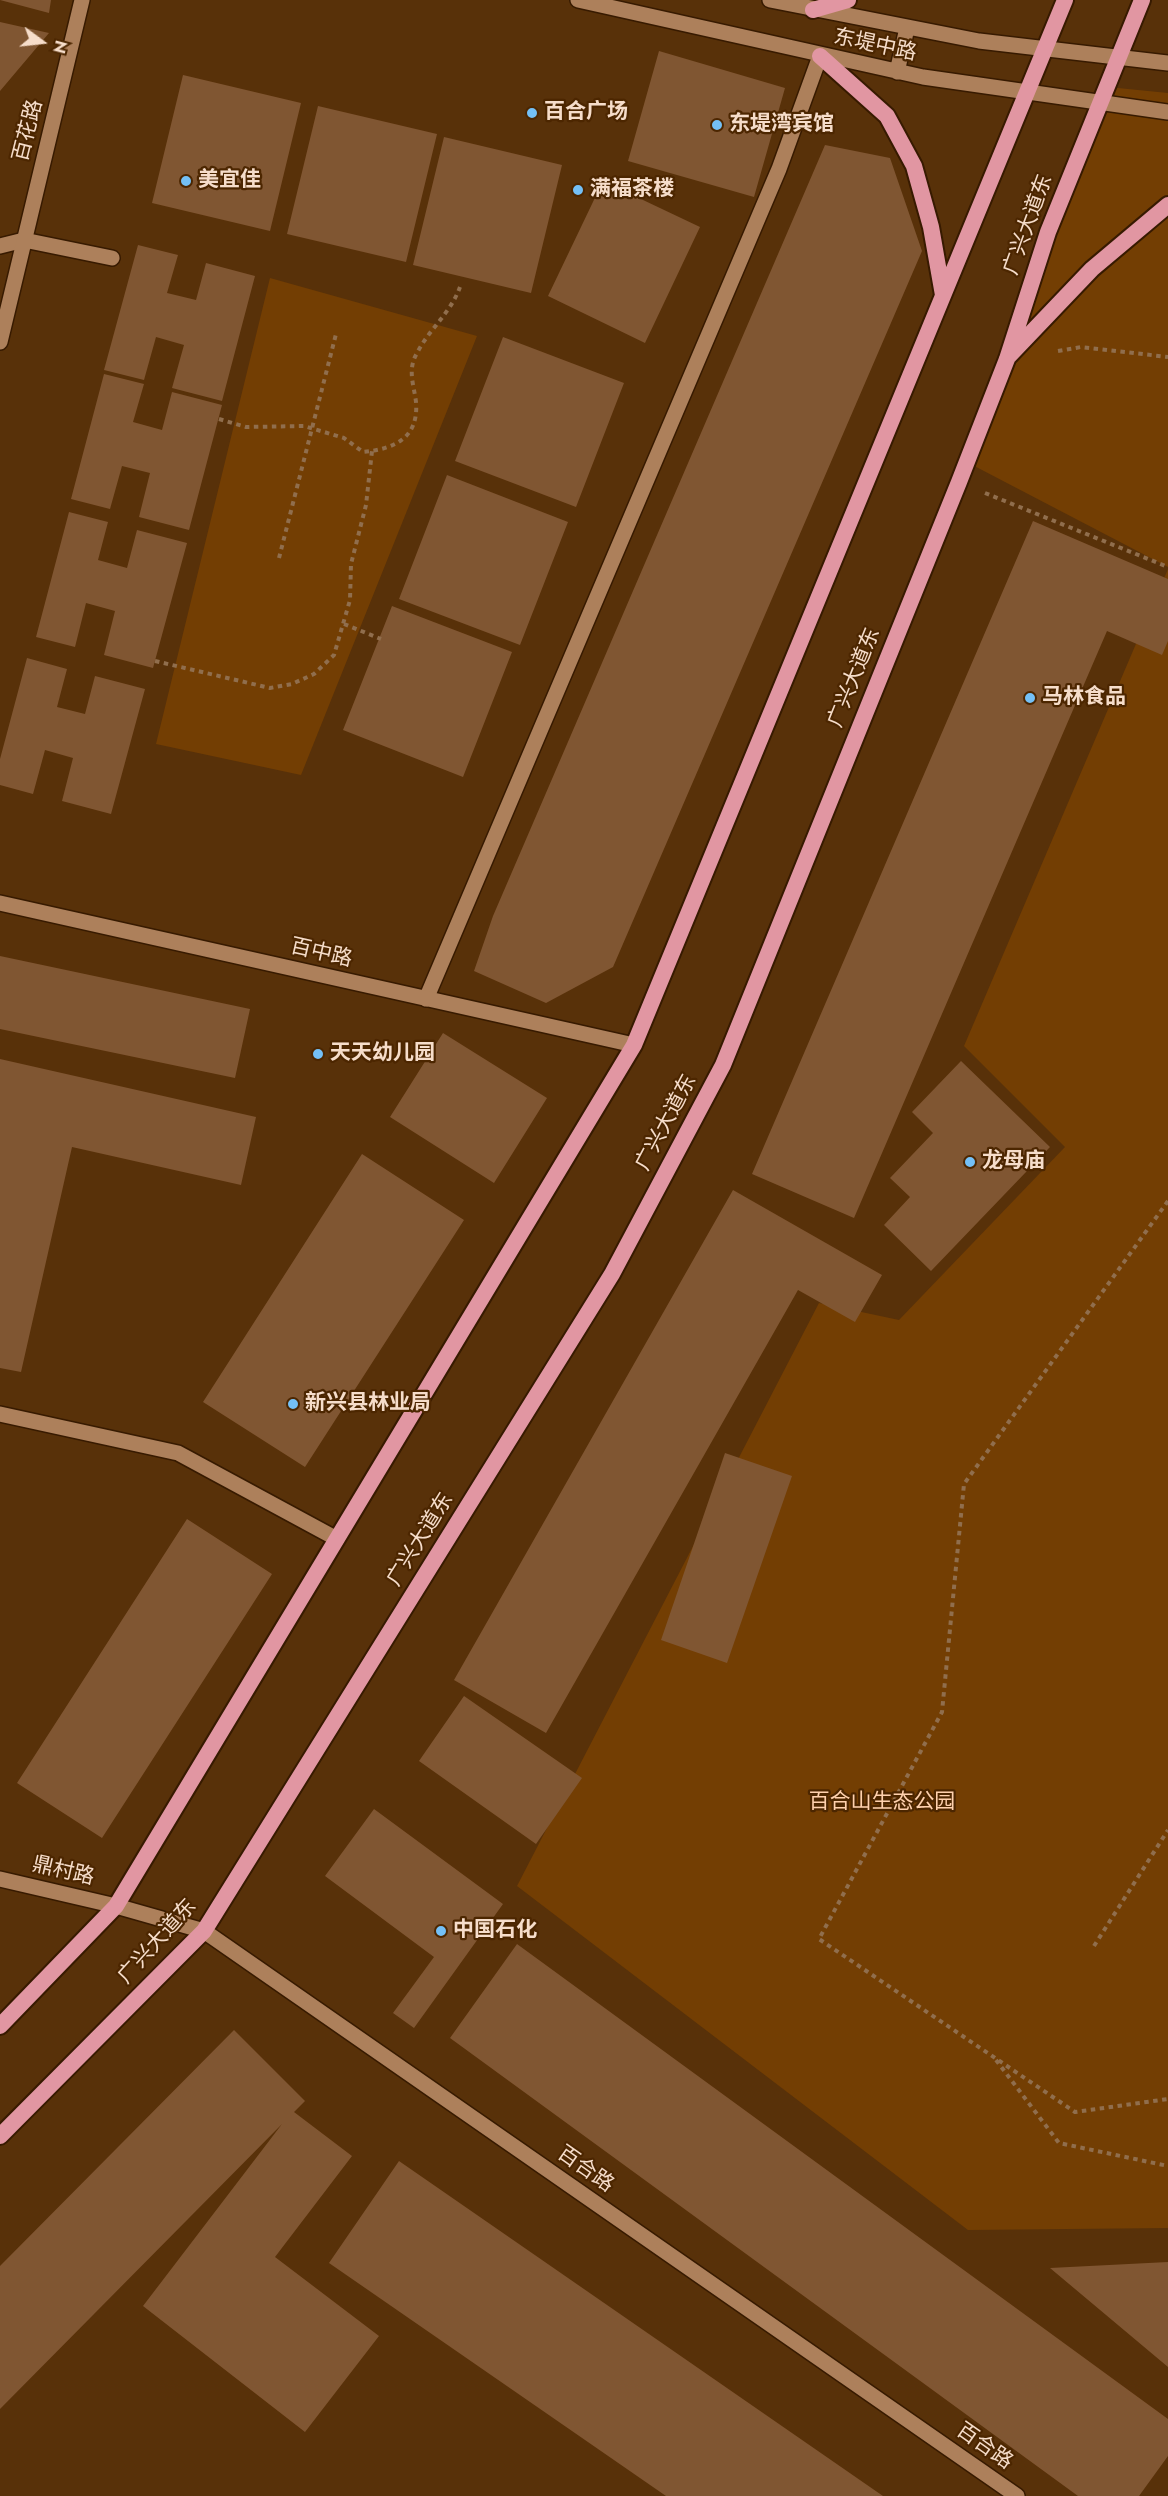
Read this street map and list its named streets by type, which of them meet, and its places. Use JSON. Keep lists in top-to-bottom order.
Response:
{
  "streets": {
    "highway": ["广兴大道东"],
    "street": [
      "东堤中路",
      "百花路",
      "百中路",
      "鼎村路",
      "百合路"
    ]
  },
  "crossings": [
    ["东堤中路", "广兴大道东"],
    ["广兴大道东", "百合路"],
    ["鼎村路", "百合路"]
  ],
  "parks": ["百合山生态公园"],
  "places": [
    "百合广场",
    "东堤湾宾馆",
    "美宜佳",
    "满福茶楼",
    "马林食品",
    "天天幼儿园",
    "龙母庙",
    "新兴县林业局",
    "中国石化"
  ],
  "north": "right"
}
